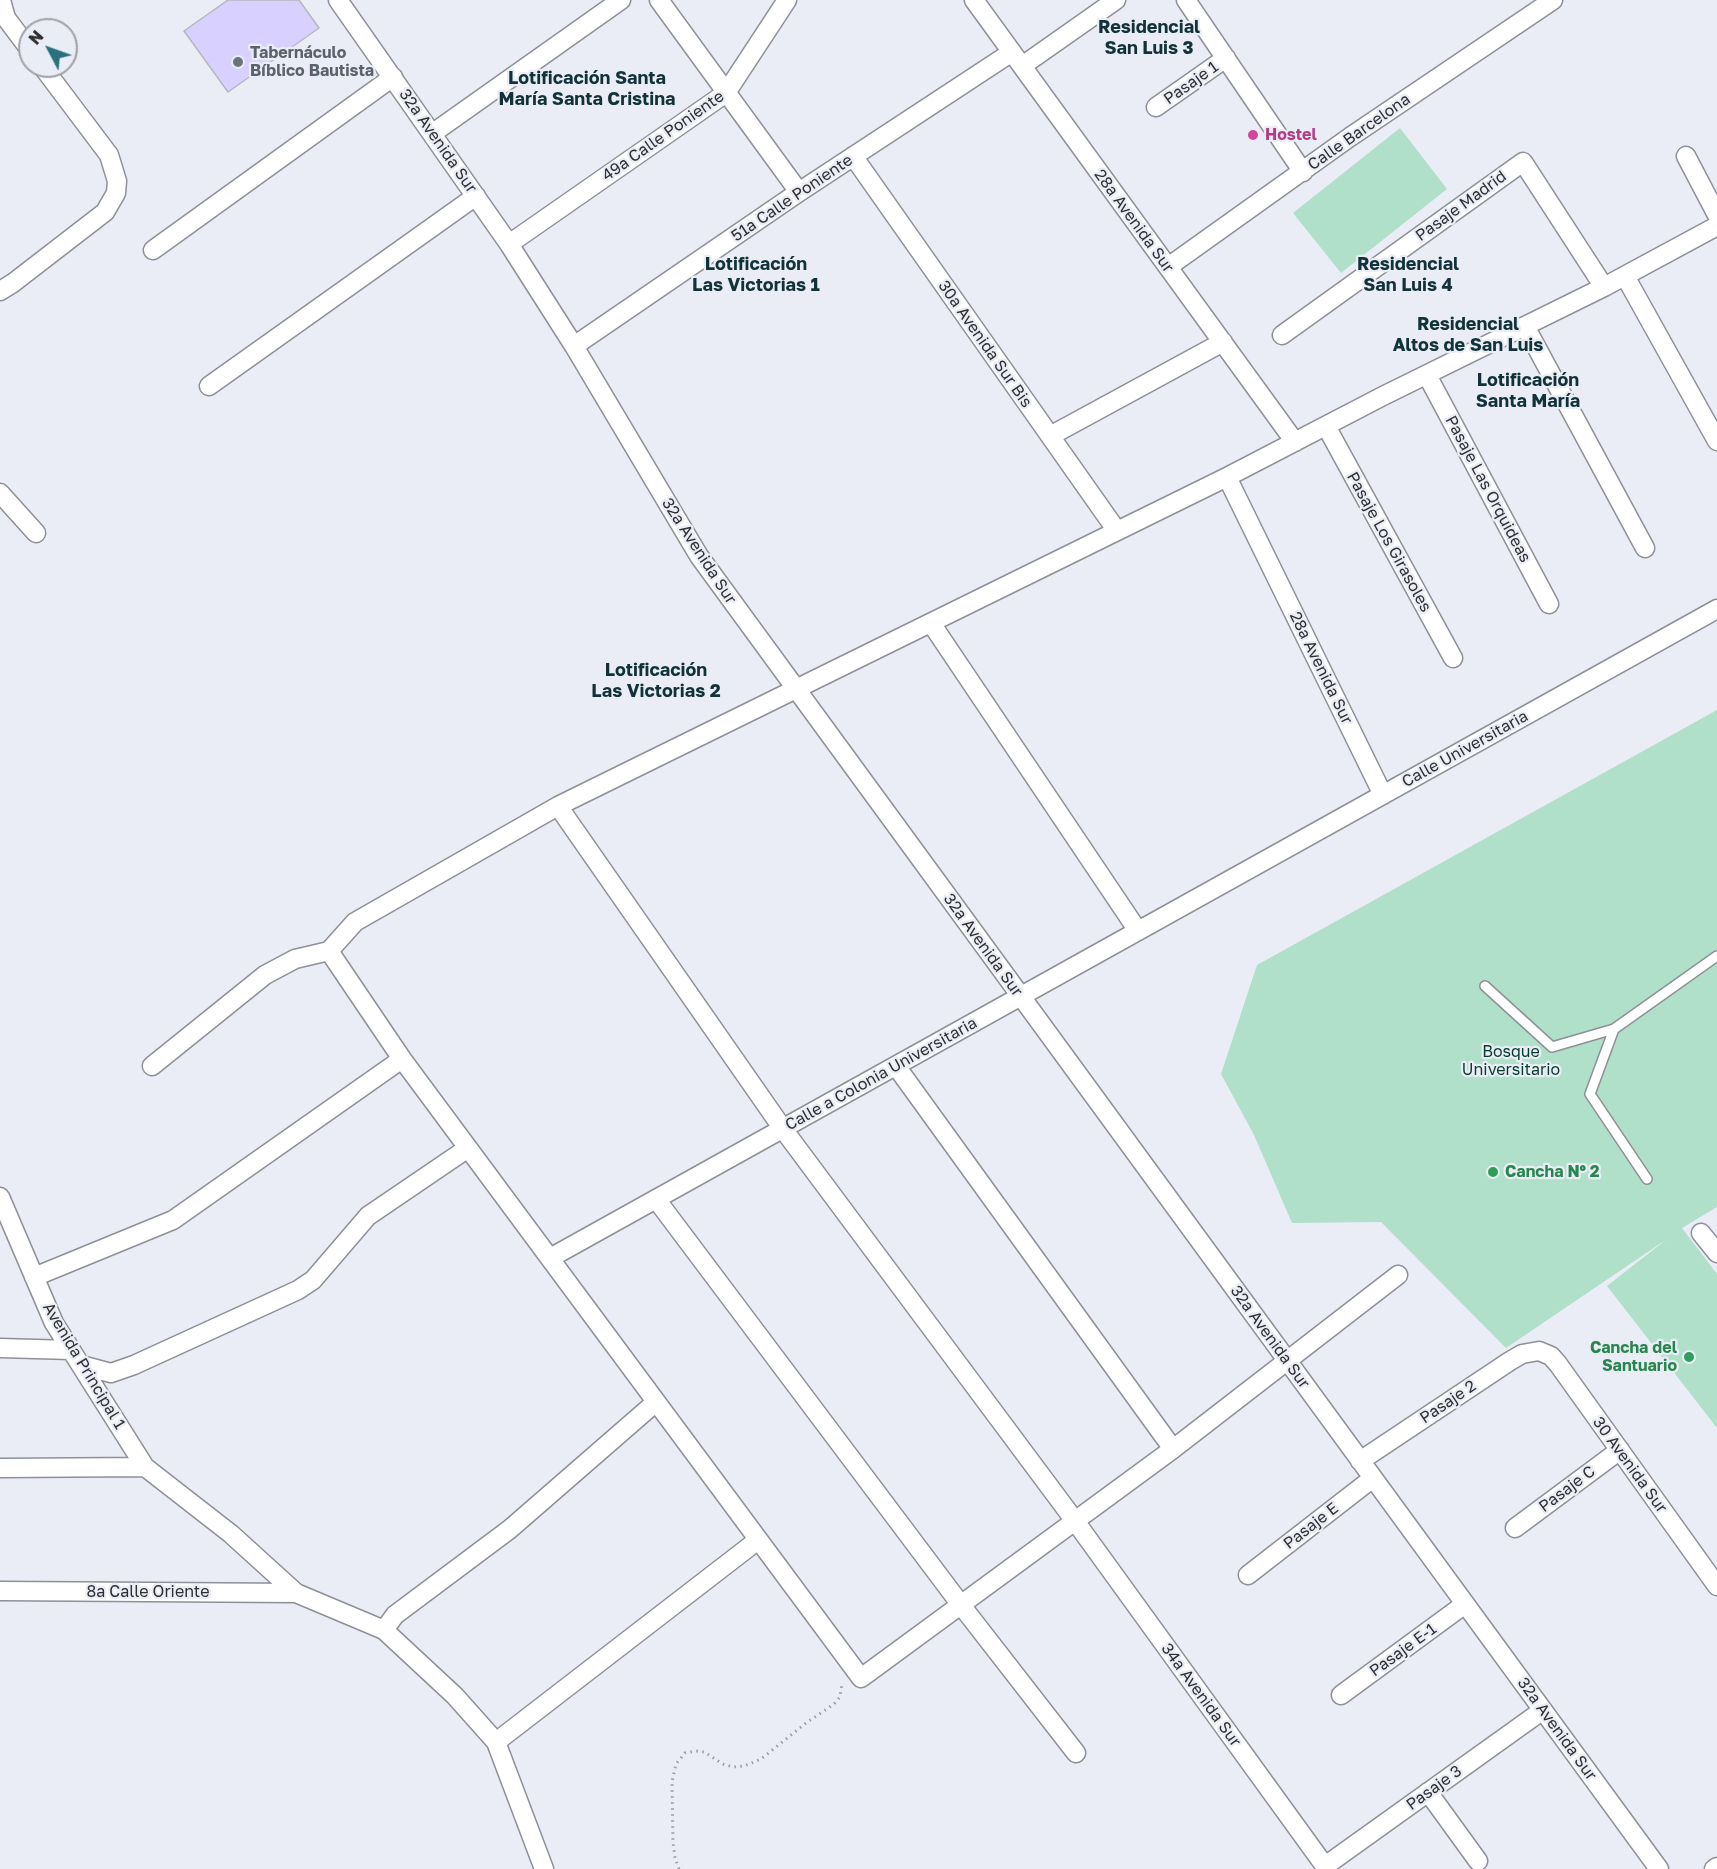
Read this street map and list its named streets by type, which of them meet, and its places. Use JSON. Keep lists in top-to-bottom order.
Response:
{
  "streets": {
    "street": [
      "Pasaje 1",
      "Calle Barcelona",
      "49a Calle Poniente",
      "32a Avenida Sur",
      "51a Calle Poniente",
      "Pasaje Madrid",
      "28a Avenida Sur",
      "30a Avenida Sur Bis",
      "Pasaje Las Orquideas",
      "Pasaje Los Girasoles",
      "Calle Universitaria",
      "Calle a Colonia Universitaria",
      "Avenida Principal 1",
      "Pasaje 2",
      "30 Avenida Sur",
      "Pasaje C",
      "Pasaje E",
      "8a Calle Oriente",
      "Pasaje E-1",
      "34a Avenida Sur",
      "Pasaje 3"
    ]
  },
  "crossings": [
    ["Calle Barcelona", "28a Avenida Sur"],
    ["49a Calle Poniente", "32a Avenida Sur"],
    ["32a Avenida Sur", "51a Calle Poniente"],
    ["32a Avenida Sur", "Calle a Colonia Universitaria"],
    ["32a Avenida Sur", "Pasaje 2"],
    ["32a Avenida Sur", "Pasaje E"],
    ["32a Avenida Sur", "Pasaje E-1"],
    ["32a Avenida Sur", "Pasaje 3"],
    ["51a Calle Poniente", "28a Avenida Sur"],
    ["51a Calle Poniente", "30a Avenida Sur Bis"],
    ["28a Avenida Sur", "Calle Universitaria"],
    ["Calle Universitaria", "Calle a Colonia Universitaria"],
    ["Calle a Colonia Universitaria", "34a Avenida Sur"],
    ["Avenida Principal 1", "8a Calle Oriente"],
    ["Pasaje 2", "30 Avenida Sur"],
    ["30 Avenida Sur", "Pasaje C"],
    ["34a Avenida Sur", "Pasaje 3"]
  ],
  "districts": [
    "Residencial San Luis 3",
    "Lotificación Santa María Santa Cristina",
    "Lotificación Las Victorias 1",
    "Residencial San Luis 4",
    "Residencial Altos de San Luis",
    "Lotificación Santa María",
    "Lotificación Las Victorias 2"
  ],
  "parks": ["Bosque Universitario"],
  "places": [
    "Tabernáculo Bíblico Bautista",
    "Hostel",
    "Cancha Nº 2",
    "Cancha del Santuario"
  ],
  "north": "top left"
}
